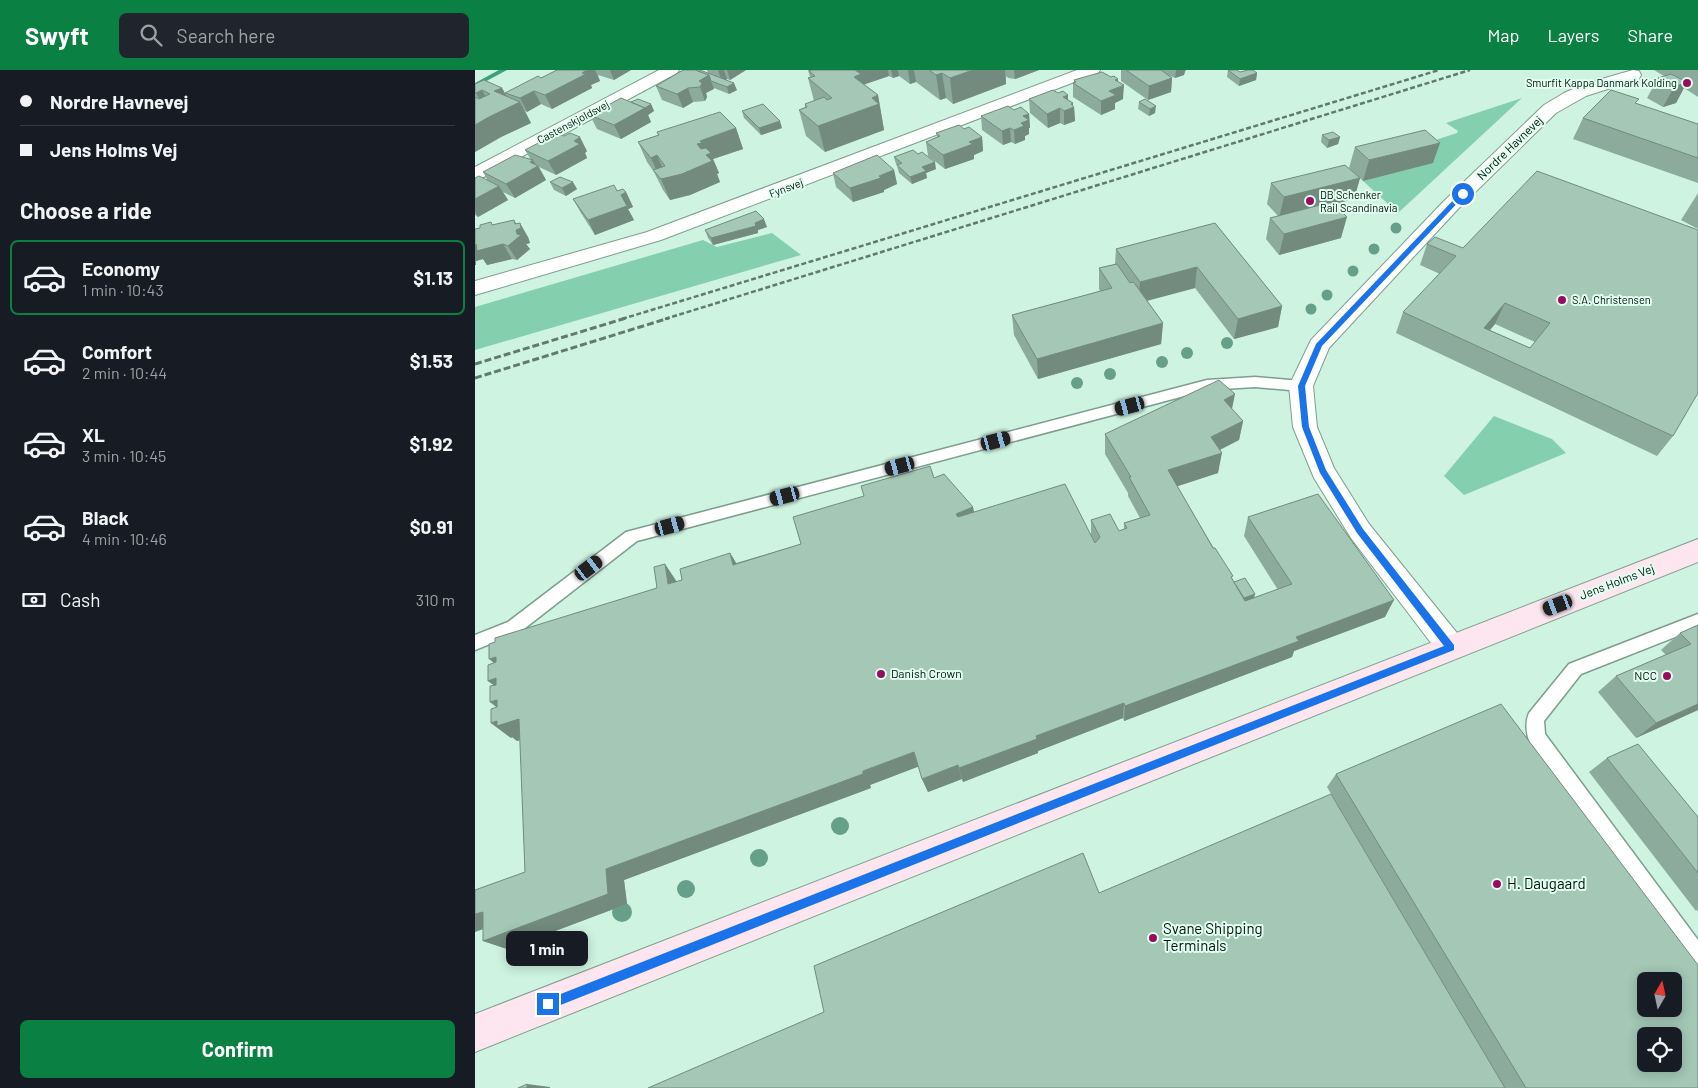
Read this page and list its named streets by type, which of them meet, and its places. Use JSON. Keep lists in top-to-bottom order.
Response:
{
  "streets": {
    "main road": ["Jens Holms Vej"],
    "street": ["Castenskjoldsvej", "Nordre Havnevej", "Fynsvej"]
  },
  "crossings": [
    ["Nordre Havnevej", "Jens Holms Vej"]
  ],
  "places": [
    "Smurfit Kappa Danmark Kolding",
    "DB Schenker Rail Scandinavia",
    "S.A. Christensen",
    "Danish Crown",
    "NCC",
    "H. Daugaard",
    "Svane Shipping Terminals"
  ],
  "north": "top",
  "page": {
    "header": "Swyft",
    "search": "Search here",
    "nav": ["Map", "Layers", "Share"],
    "banner": ["Nordre Havnevej", "Jens Holms Vej"],
    "heading": "Choose a ride",
    "list": [
      {
        "name": "Economy",
        "note": "1 min · 10:43",
        "value": "$1.13"
      },
      {
        "name": "Comfort",
        "note": "2 min · 10:44",
        "value": "$1.53"
      },
      {
        "name": "XL",
        "note": "3 min · 10:45",
        "value": "$1.92"
      },
      {
        "name": "Black",
        "note": "4 min · 10:46",
        "value": "$0.91"
      }
    ],
    "pay": ["Cash", "310 m"],
    "bubble": "1 min",
    "buttons": "Confirm"
  }
}
